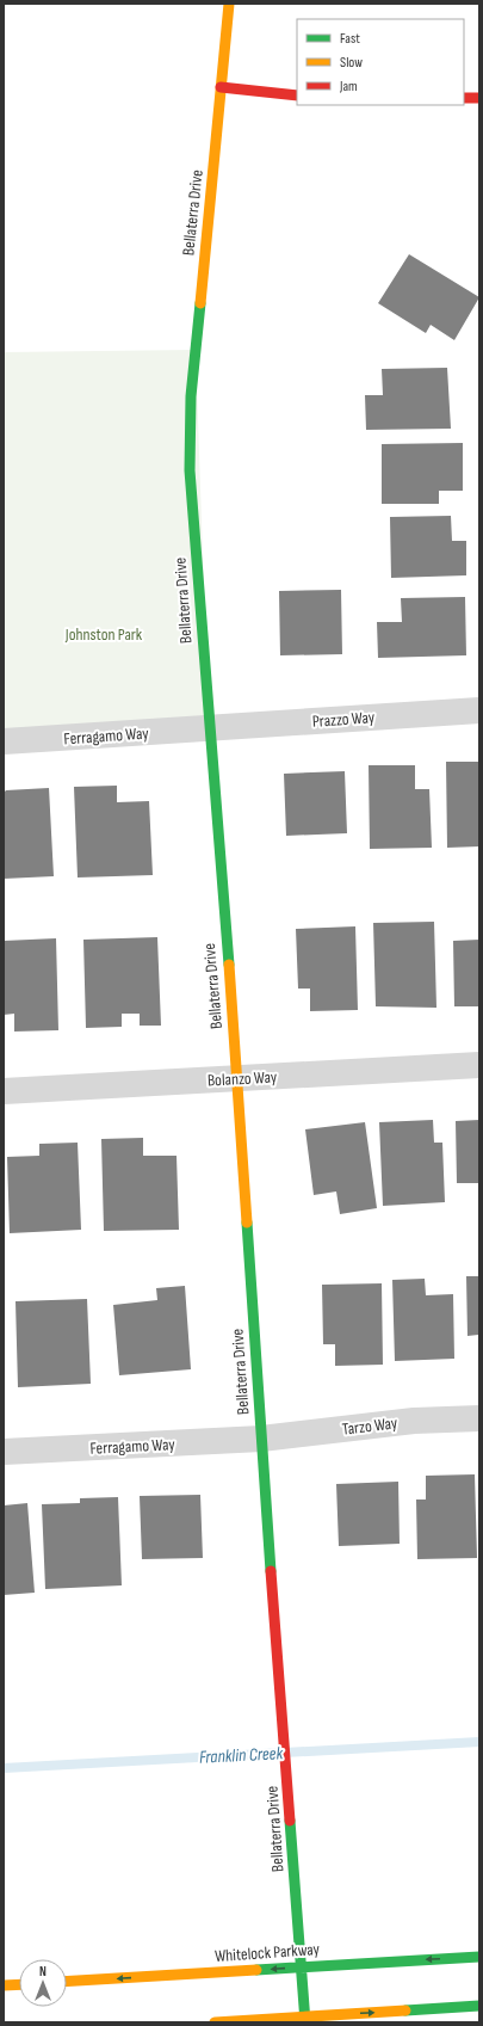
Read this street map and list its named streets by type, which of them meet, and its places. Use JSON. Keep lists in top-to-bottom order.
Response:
{
  "streets": {
    "street": [
      "Bellaterra Drive",
      "Prazzo Way",
      "Ferragamo Way",
      "Bolanzo Way",
      "Tarzo Way",
      "Whitelock Parkway"
    ]
  },
  "crossings": [
    ["Bellaterra Drive", "Prazzo Way"],
    ["Bellaterra Drive", "Ferragamo Way"],
    ["Bellaterra Drive", "Bolanzo Way"],
    ["Bellaterra Drive", "Tarzo Way"],
    ["Bellaterra Drive", "Whitelock Parkway"],
    ["Prazzo Way", "Ferragamo Way"],
    ["Ferragamo Way", "Tarzo Way"]
  ],
  "water": ["Franklin Creek"],
  "parks": ["Johnston Park"],
  "legend": ["Fast", "Slow", "Jam"],
  "north": "top"
}
